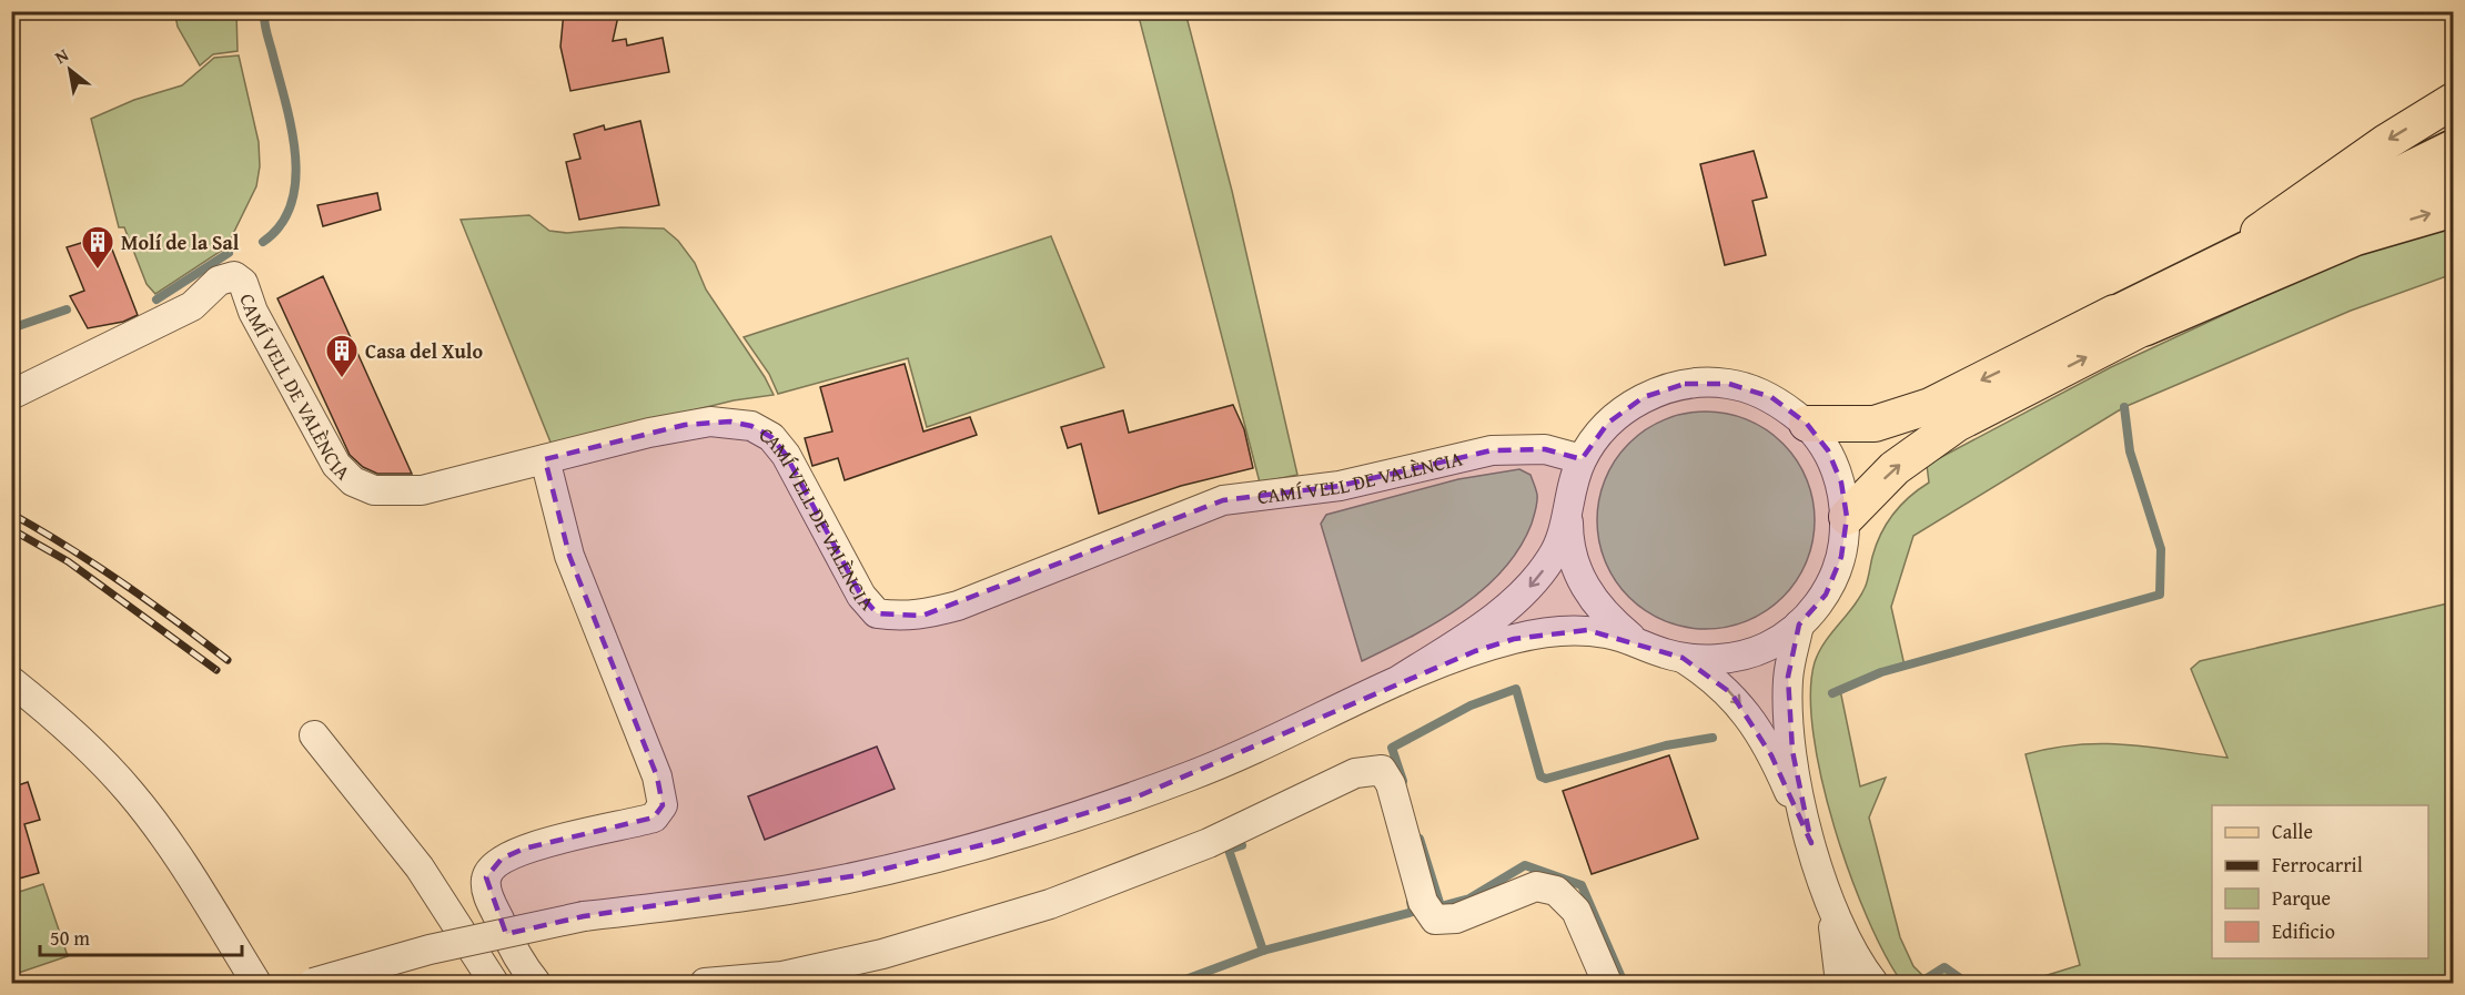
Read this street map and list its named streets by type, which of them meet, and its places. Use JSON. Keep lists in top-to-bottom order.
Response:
{
  "streets": {
    "street": ["CAMÍ VELL DE VALÈNCIA"]
  },
  "places": {
    "building": ["Molí de la Sal", "Casa del Xulo"]
  },
  "legend": [
    "Calle",
    "Ferrocarril",
    "Parque",
    "Edificio"
  ],
  "scale_bar": "50 m",
  "north": "top left"
}
